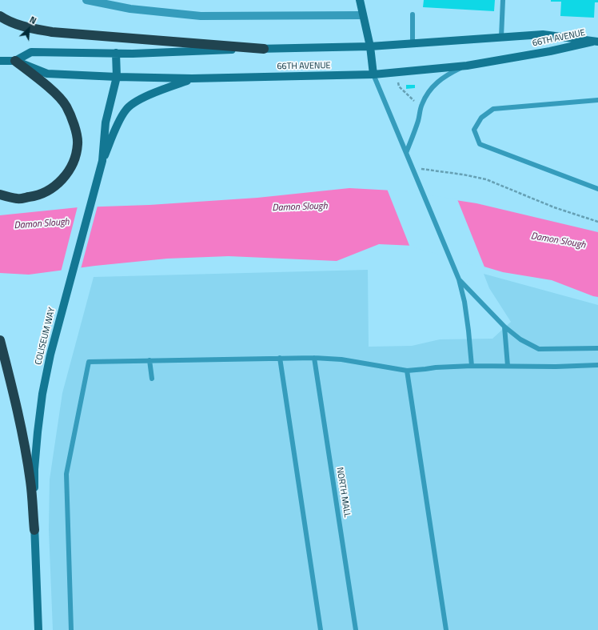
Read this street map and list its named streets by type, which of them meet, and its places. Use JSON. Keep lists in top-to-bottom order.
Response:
{
  "streets": {
    "street": ["66TH AVENUE", "COLISEUM WAY"],
    "lane": ["NORTH MALL"]
  },
  "crossings": [
    ["66TH AVENUE", "COLISEUM WAY"]
  ],
  "water": ["Damon Slough"],
  "north": "top right"
}
